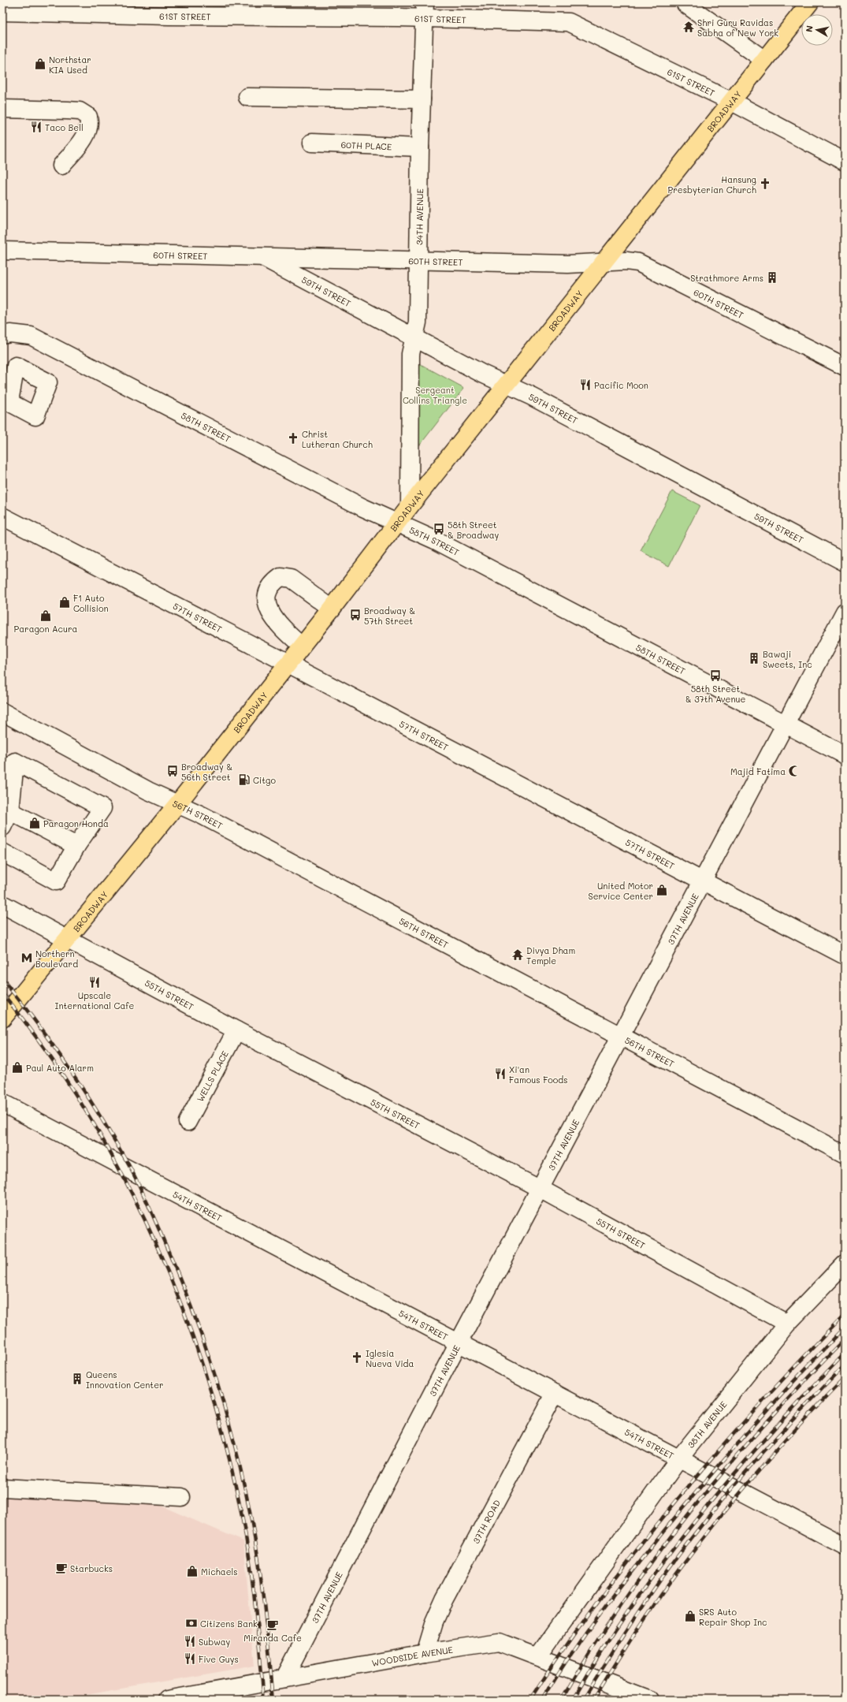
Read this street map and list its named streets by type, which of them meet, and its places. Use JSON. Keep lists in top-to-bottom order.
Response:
{
  "streets": {
    "main road": ["BROADWAY"],
    "street": [
      "61ST STREET",
      "60TH PLACE",
      "34TH AVENUE",
      "60TH STREET",
      "59TH STREET",
      "58TH STREET",
      "57TH STREET",
      "56TH STREET",
      "37TH AVENUE",
      "55TH STREET",
      "WELLS PLACE",
      "54TH STREET",
      "38TH AVENUE",
      "37TH ROAD",
      "WOODSIDE AVENUE"
    ]
  },
  "crossings": [
    ["61ST STREET", "BROADWAY"],
    ["61ST STREET", "34TH AVENUE"],
    ["BROADWAY", "34TH AVENUE"],
    ["BROADWAY", "60TH STREET"],
    ["BROADWAY", "59TH STREET"],
    ["BROADWAY", "58TH STREET"],
    ["BROADWAY", "57TH STREET"],
    ["BROADWAY", "56TH STREET"],
    ["BROADWAY", "55TH STREET"],
    ["60TH PLACE", "34TH AVENUE"],
    ["34TH AVENUE", "60TH STREET"],
    ["34TH AVENUE", "59TH STREET"],
    ["60TH STREET", "59TH STREET"],
    ["58TH STREET", "37TH AVENUE"],
    ["57TH STREET", "37TH AVENUE"],
    ["56TH STREET", "37TH AVENUE"],
    ["37TH AVENUE", "55TH STREET"],
    ["37TH AVENUE", "54TH STREET"],
    ["37TH AVENUE", "WOODSIDE AVENUE"],
    ["55TH STREET", "WELLS PLACE"],
    ["55TH STREET", "38TH AVENUE"],
    ["54TH STREET", "38TH AVENUE"],
    ["54TH STREET", "37TH ROAD"],
    ["38TH AVENUE", "WOODSIDE AVENUE"],
    ["37TH ROAD", "WOODSIDE AVENUE"]
  ],
  "parks": ["Sergeant Collins Triangle"],
  "places": {
    "temple": ["Shri Guru Ravidas Sabha of New York", "Divya Dham Temple"],
    "shop": [
      "Northstar KIA Used",
      "F1 Auto Collision",
      "Paragon Acura",
      "Paragon Honda",
      "United Motor Service Center",
      "Paul Auto Alarm",
      "Michaels",
      "SRS Auto Repair Shop Inc"
    ],
    "restaurant": [
      "Taco Bell",
      "Pacific Moon",
      "Upscale International Cafe",
      "Xi'an Famous Foods",
      "Subway",
      "Five Guys"
    ],
    "church": ["Hansung Presbyterian Church", "Christ Lutheran Church", "Iglesia Nueva Vida"],
    "building": ["Strathmore Arms", "Bawaji Sweets, Inc", "Queens Innovation Center"],
    "bus stop": [
      "58th Street & Broadway",
      "Broadway & 57th Street",
      "58th Street & 37th Avenue",
      "Broadway & 56th Street"
    ],
    "mosque": ["Majid Fatima"],
    "fuel station": ["Citgo"],
    "metro station": ["Northern Boulevard"],
    "cafe": ["Starbucks", "Miranda Cafe"],
    "bank": ["Citizens Bank"]
  },
  "north": "left"
}
